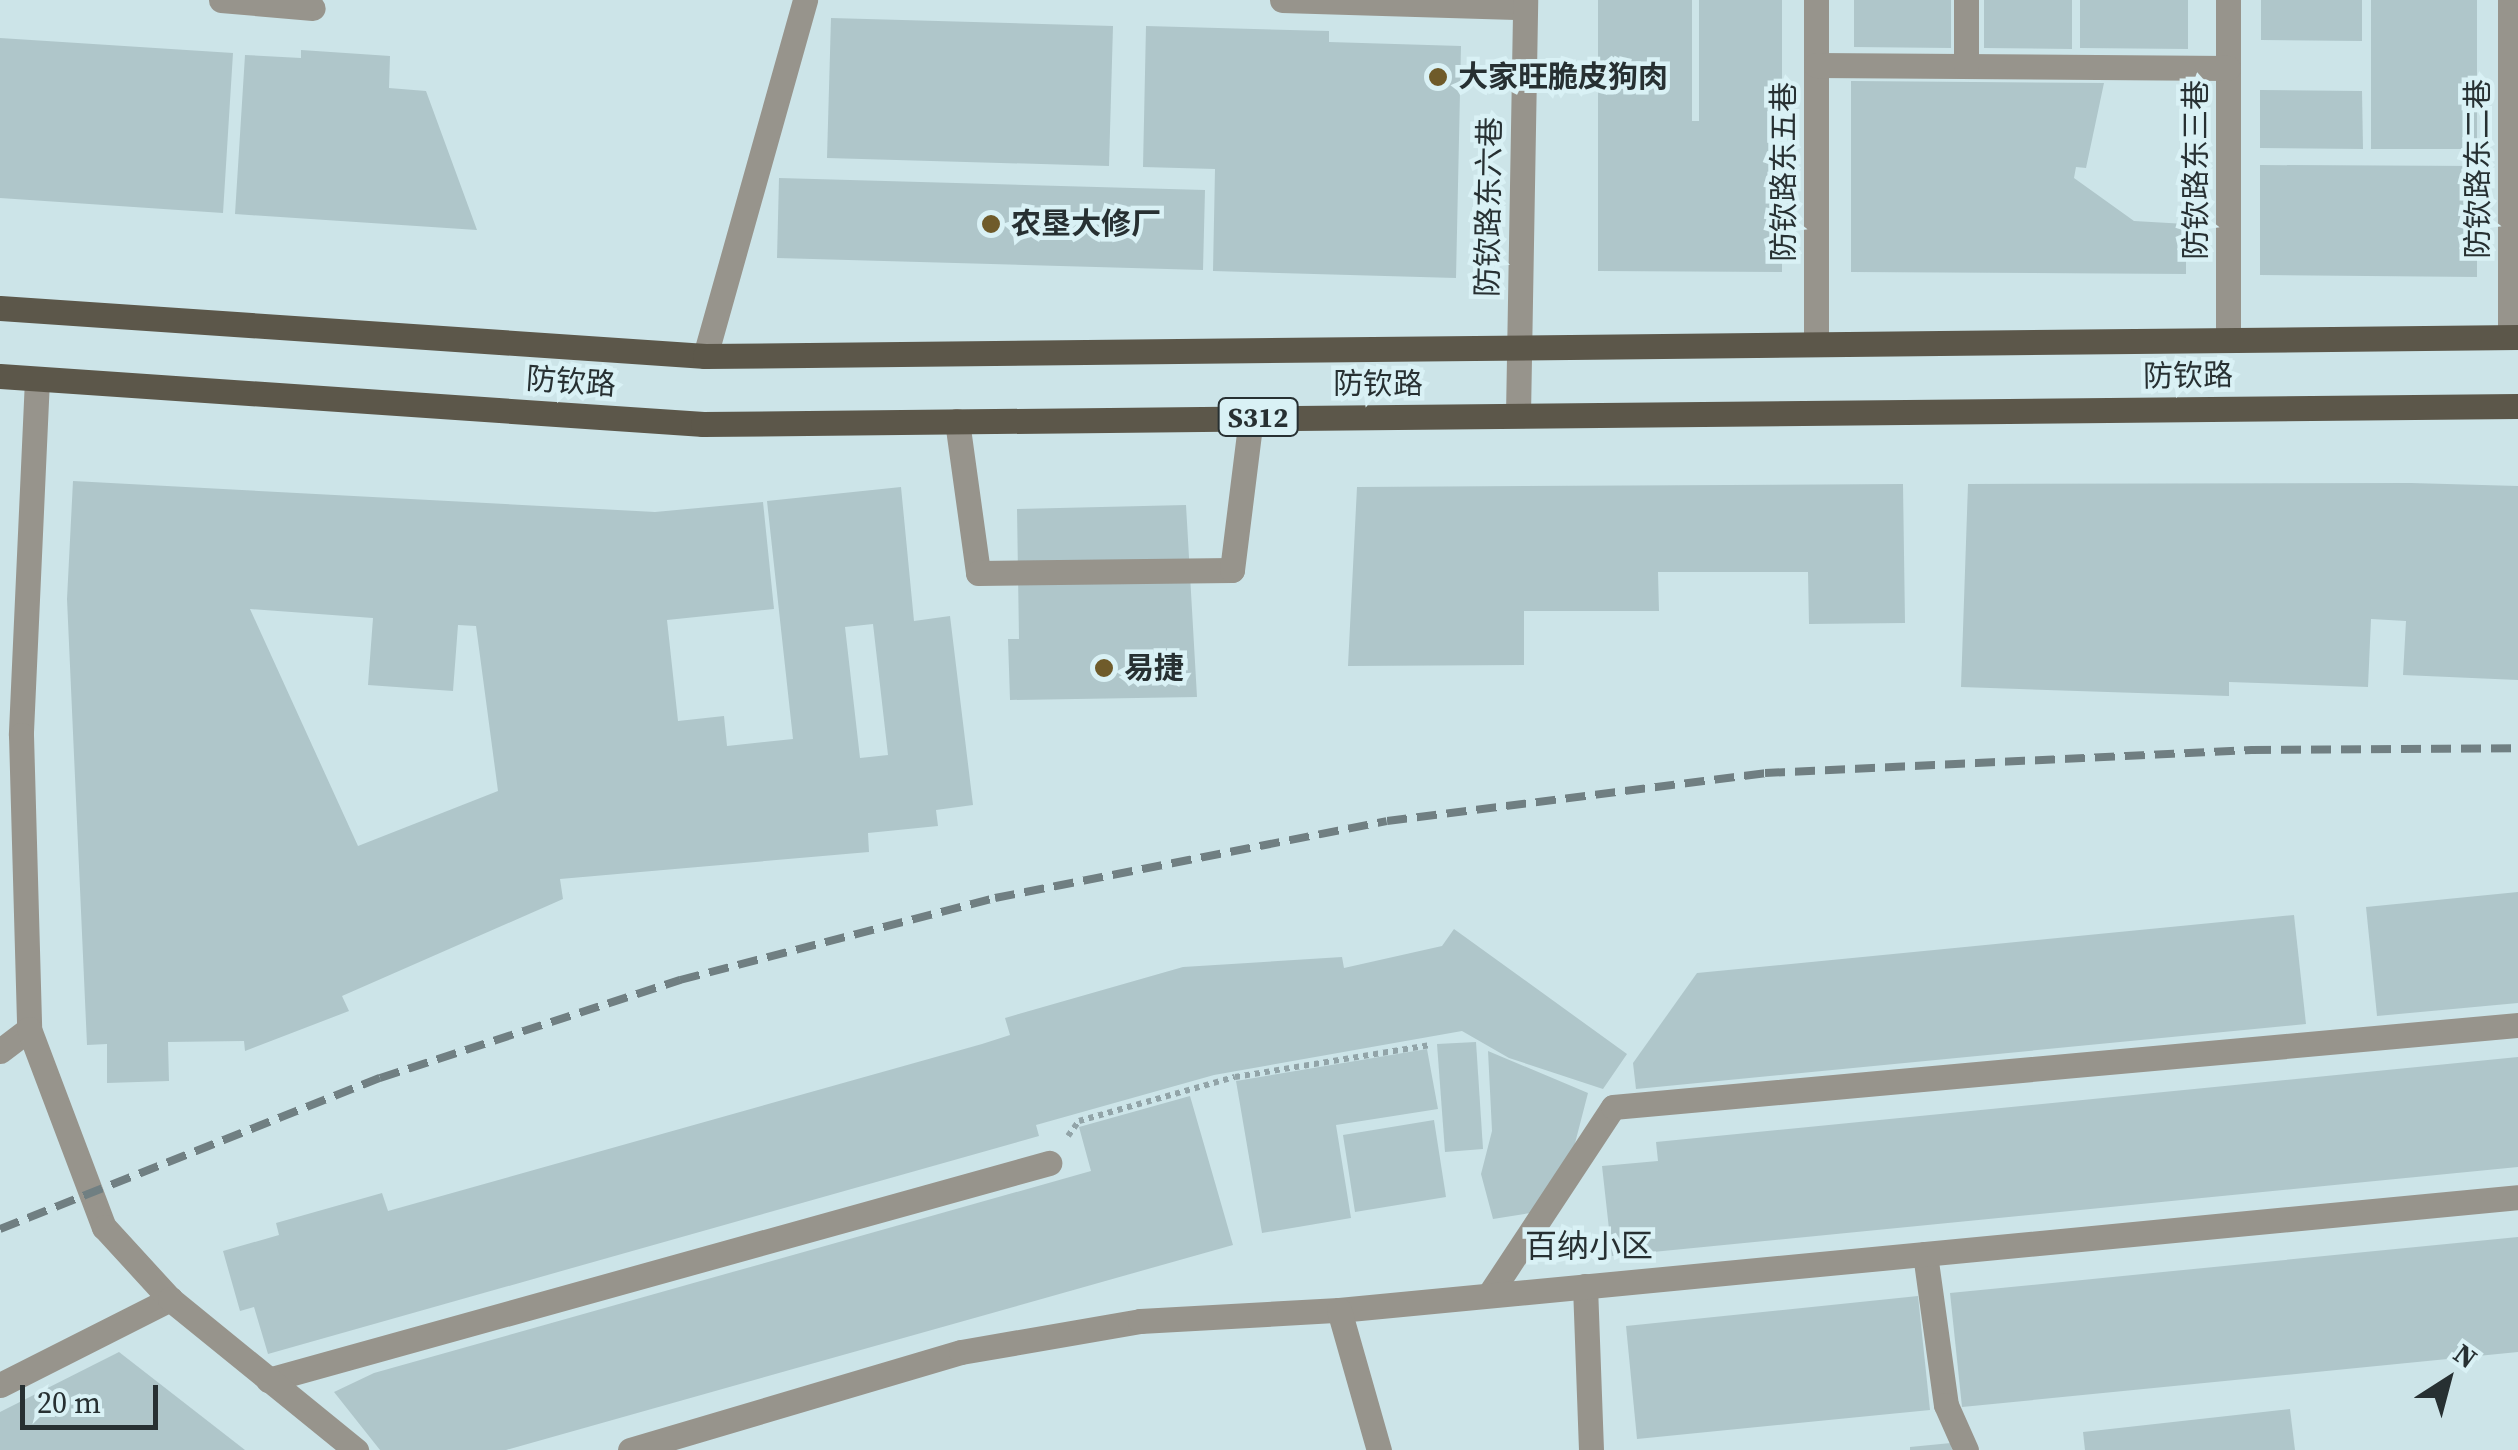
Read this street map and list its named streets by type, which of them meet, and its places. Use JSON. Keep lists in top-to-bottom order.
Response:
{
  "streets": {
    "main road": ["防钦路", "S312"],
    "street": [
      "防钦路东二巷",
      "防钦路东三巷",
      "防钦路东五巷",
      "防钦路东六巷"
    ]
  },
  "crossings": [
    ["防钦路东二巷", "防钦路"],
    ["防钦路东三巷", "防钦路"],
    ["防钦路东五巷", "防钦路"],
    ["防钦路东六巷", "防钦路"]
  ],
  "districts": ["百纳小区"],
  "places": ["大家旺脆皮狗肉", "农垦大修厂", "易捷"],
  "scale_bar": "20 m",
  "north": "top right"
}
